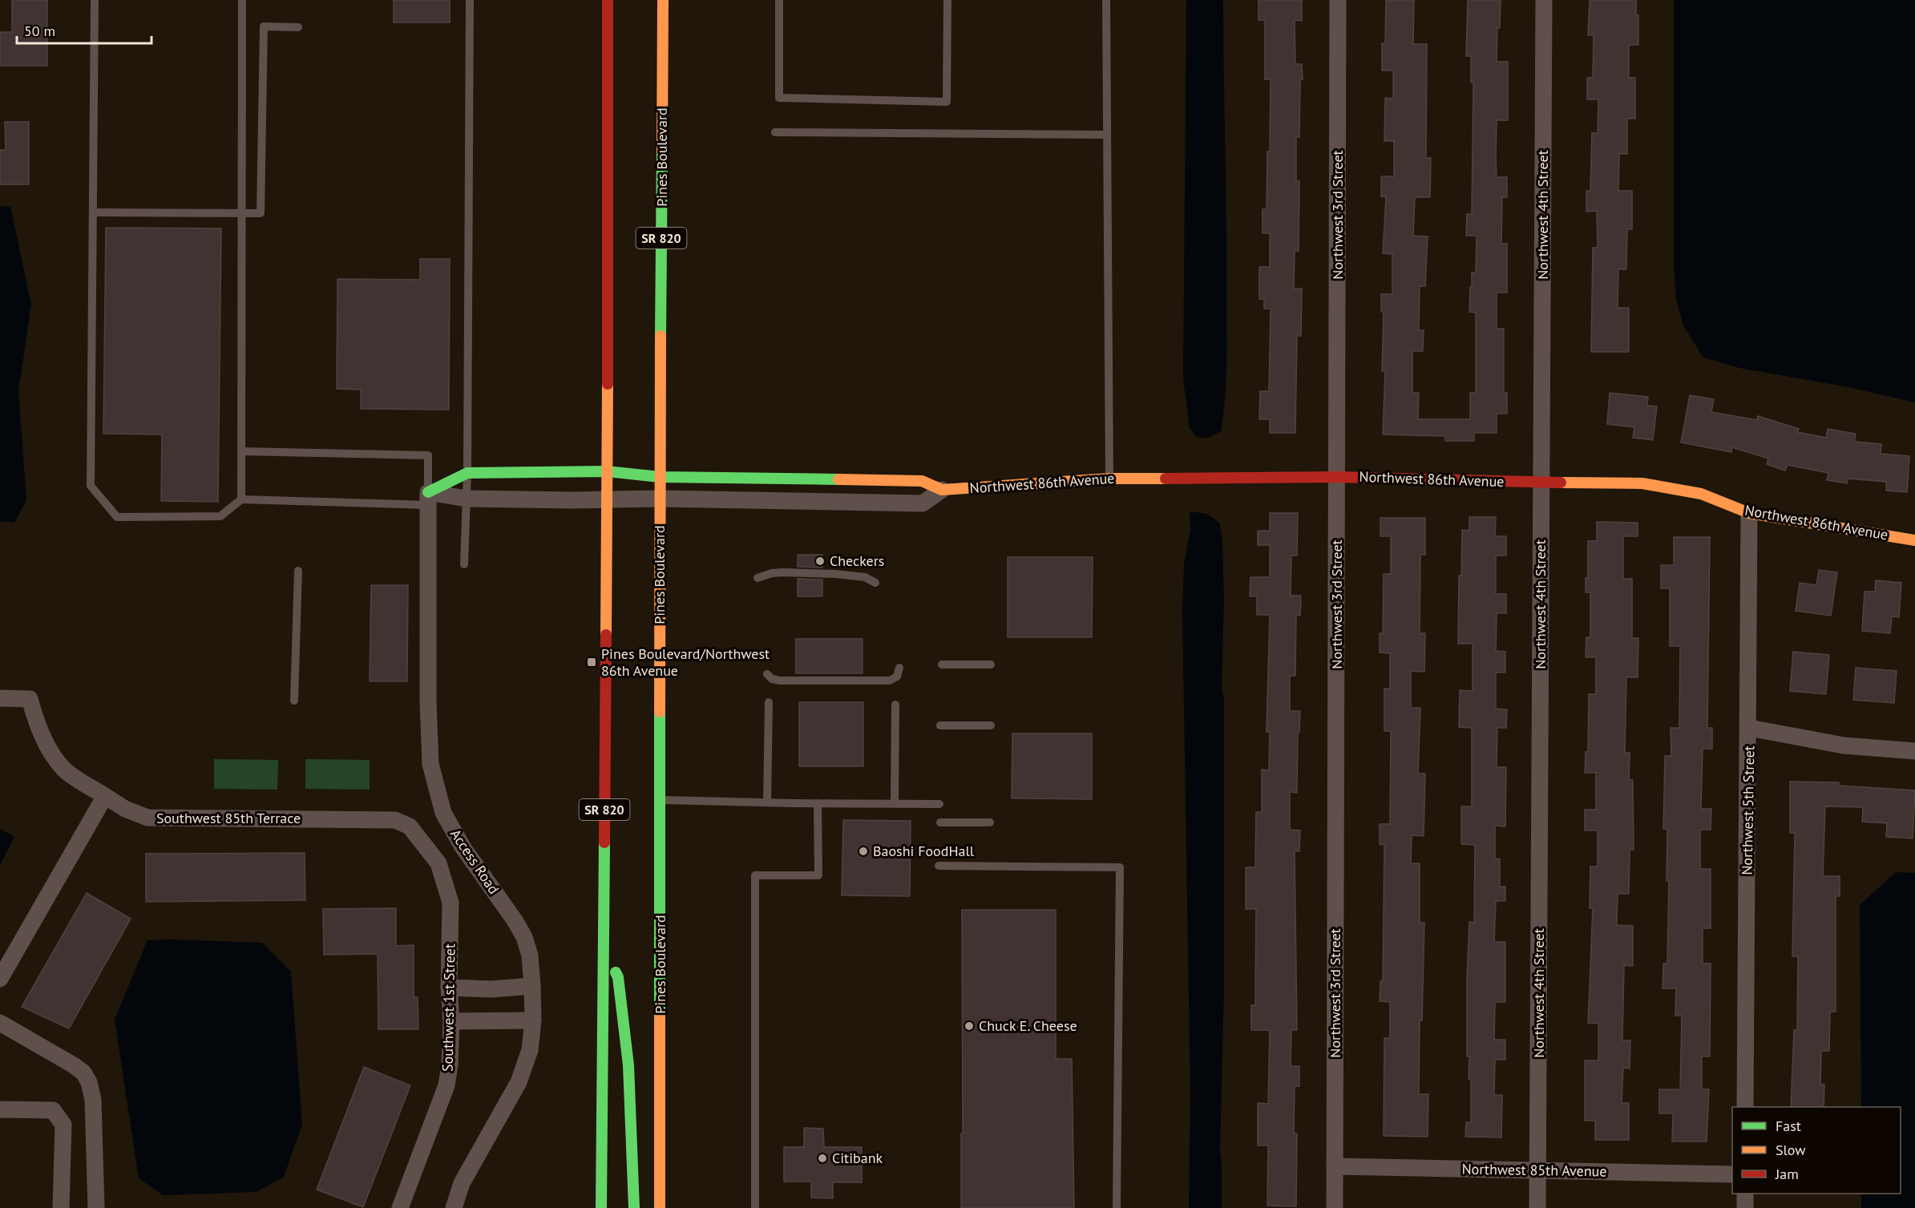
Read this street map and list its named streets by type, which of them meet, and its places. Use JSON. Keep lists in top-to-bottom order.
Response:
{
  "streets": {
    "main road": ["Pines Boulevard", "SR 820", "Northwest 86th Avenue"],
    "street": [
      "Northwest 3rd Street",
      "Northwest 4th Street",
      "Northwest 5th Street",
      "Southwest 85th Terrace",
      "Access Road",
      "Southwest 1st Street",
      "Northwest 85th Avenue"
    ]
  },
  "crossings": [
    ["Pines Boulevard", "Northwest 86th Avenue"],
    ["Northwest 3rd Street", "Northwest 86th Avenue"],
    ["Northwest 3rd Street", "Northwest 85th Avenue"],
    ["Northwest 4th Street", "Northwest 86th Avenue"],
    ["Northwest 4th Street", "Northwest 85th Avenue"],
    ["SR 820", "Northwest 86th Avenue"],
    ["Northwest 86th Avenue", "Northwest 5th Street"],
    ["Southwest 85th Terrace", "Southwest 1st Street"]
  ],
  "places": {
    "other": [
      "Checkers",
      "Baoshi FoodHall",
      "Chuck E. Cheese",
      "Citibank"
    ],
    "transit": ["Pines Boulevard/Northwest 86th Avenue"]
  },
  "legend": ["Fast", "Slow", "Jam"],
  "scale_bar": "50 m"
}
